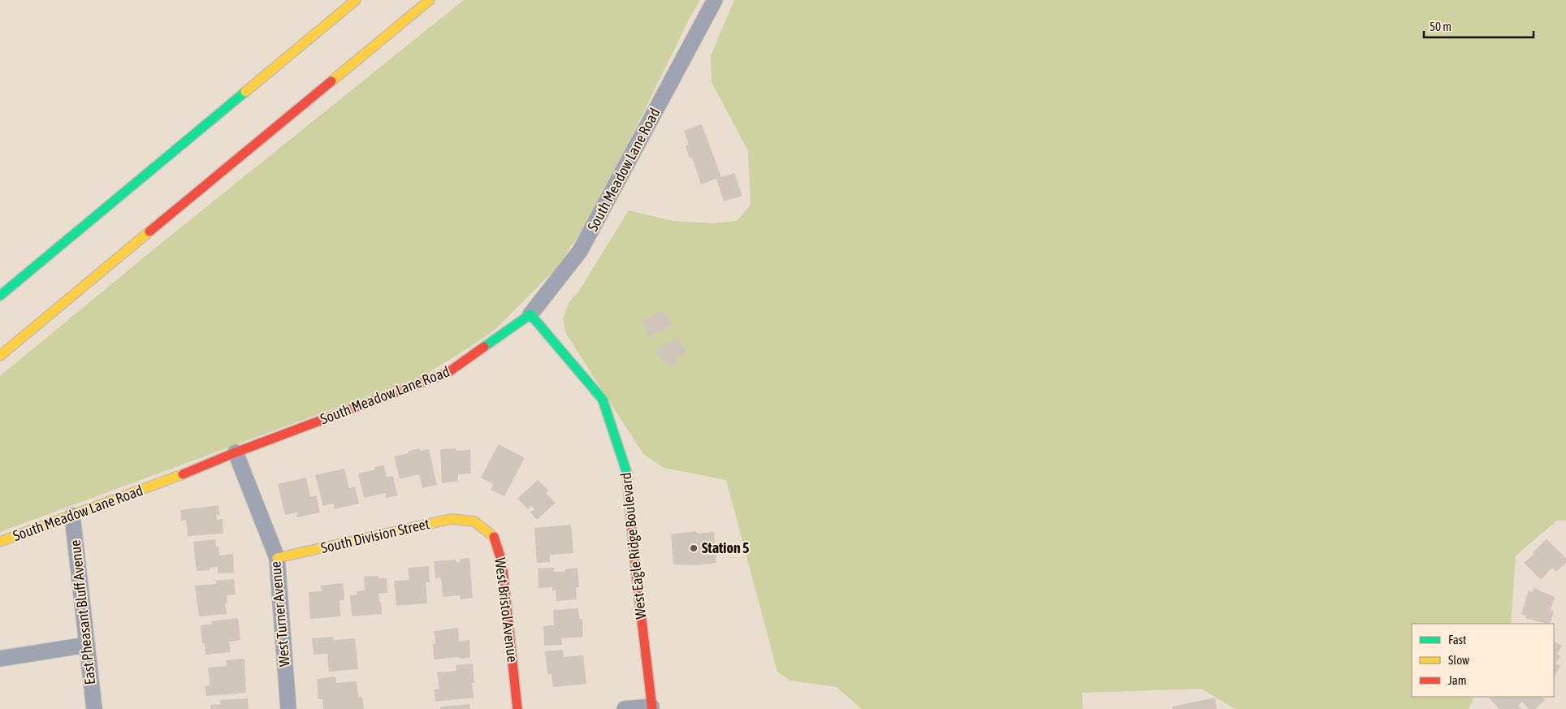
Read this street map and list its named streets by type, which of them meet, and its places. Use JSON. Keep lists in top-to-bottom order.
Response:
{
  "streets": {
    "main road": [
      "South Meadow Lane Road",
      "South Division Street",
      "West Eagle Ridge Boulevard",
      "West Bristol Avenue"
    ],
    "street": ["East Pheasant Bluff Avenue", "West Turner Avenue"]
  },
  "crossings": [
    ["South Meadow Lane Road", "West Eagle Ridge Boulevard"],
    ["South Meadow Lane Road", "East Pheasant Bluff Avenue"],
    ["South Meadow Lane Road", "West Turner Avenue"],
    ["South Division Street", "West Bristol Avenue"],
    ["South Division Street", "West Turner Avenue"]
  ],
  "places": ["Station 5"],
  "legend": ["Fast", "Slow", "Jam"],
  "scale_bar": "50 m"
}
